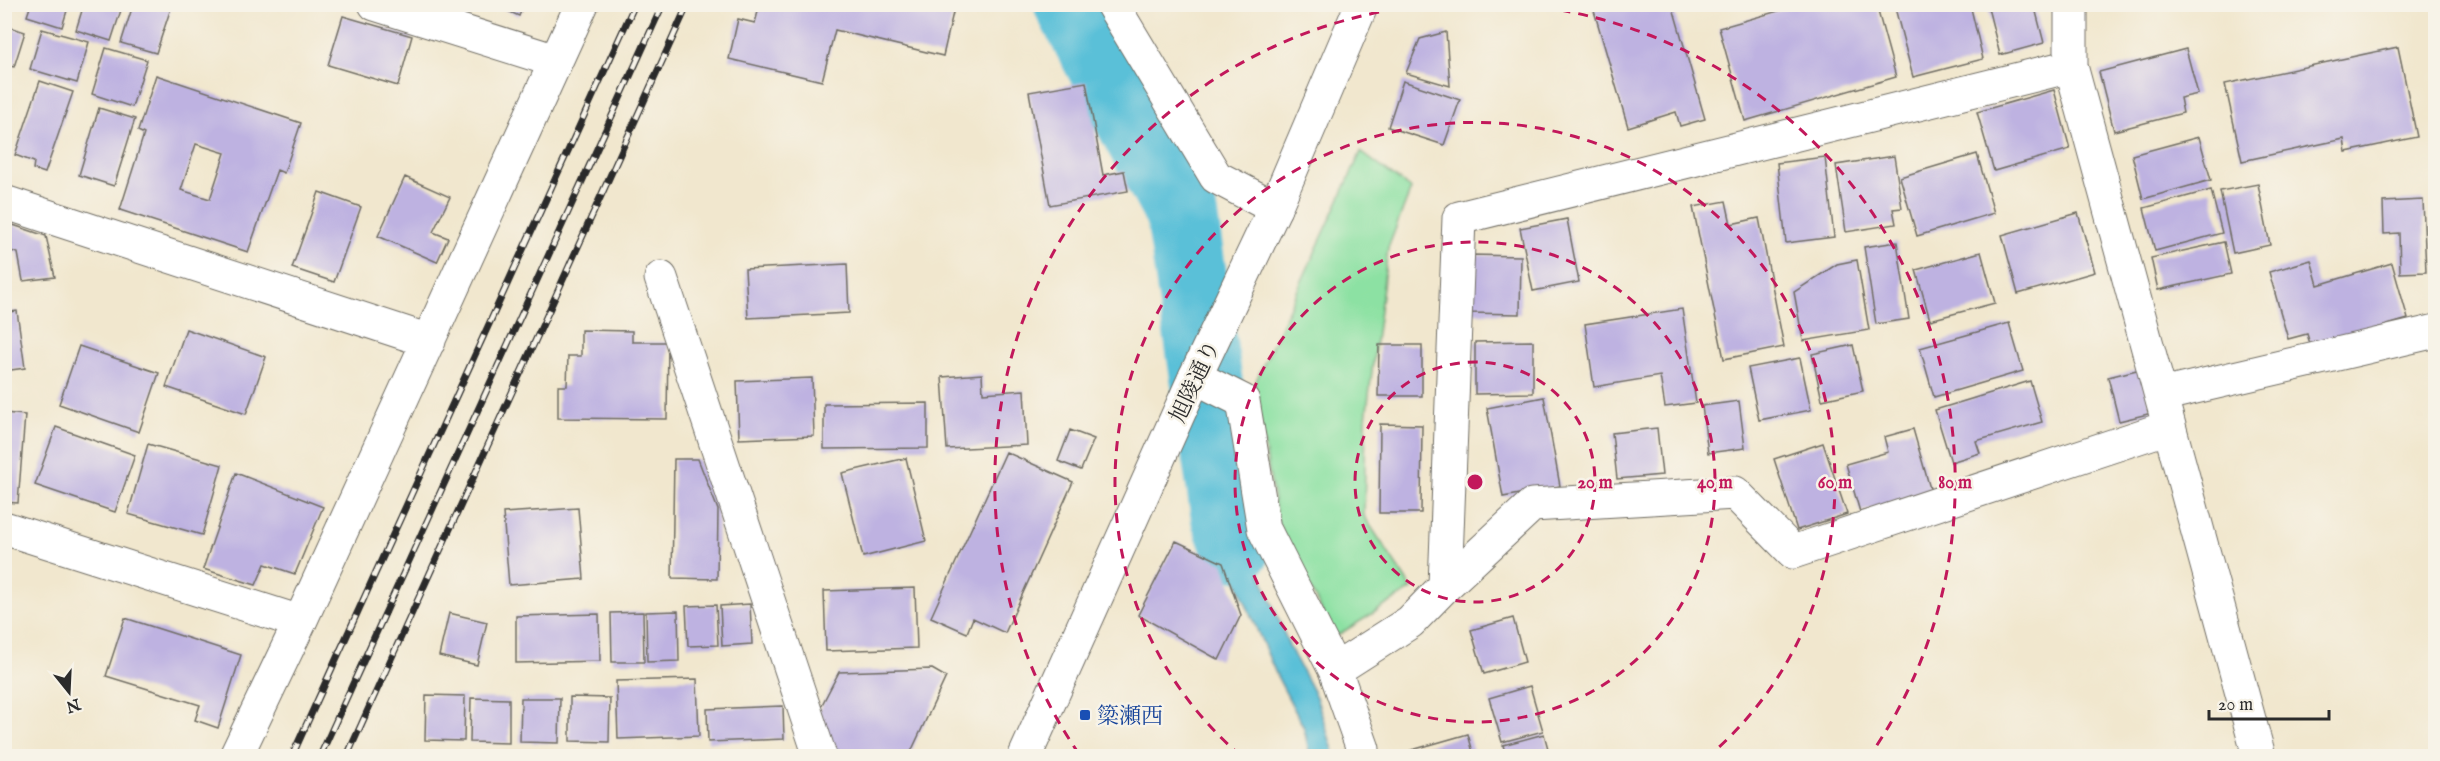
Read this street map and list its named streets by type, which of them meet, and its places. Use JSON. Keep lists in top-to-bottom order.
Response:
{
  "streets": {
    "street": ["旭陵通り"]
  },
  "places": {
    "transit": ["簗瀬西"]
  },
  "scale_bar": "20 m",
  "north": "bottom",
  "rings": [
    "20 m",
    "40 m",
    "60 m",
    "80 m"
  ]
}
